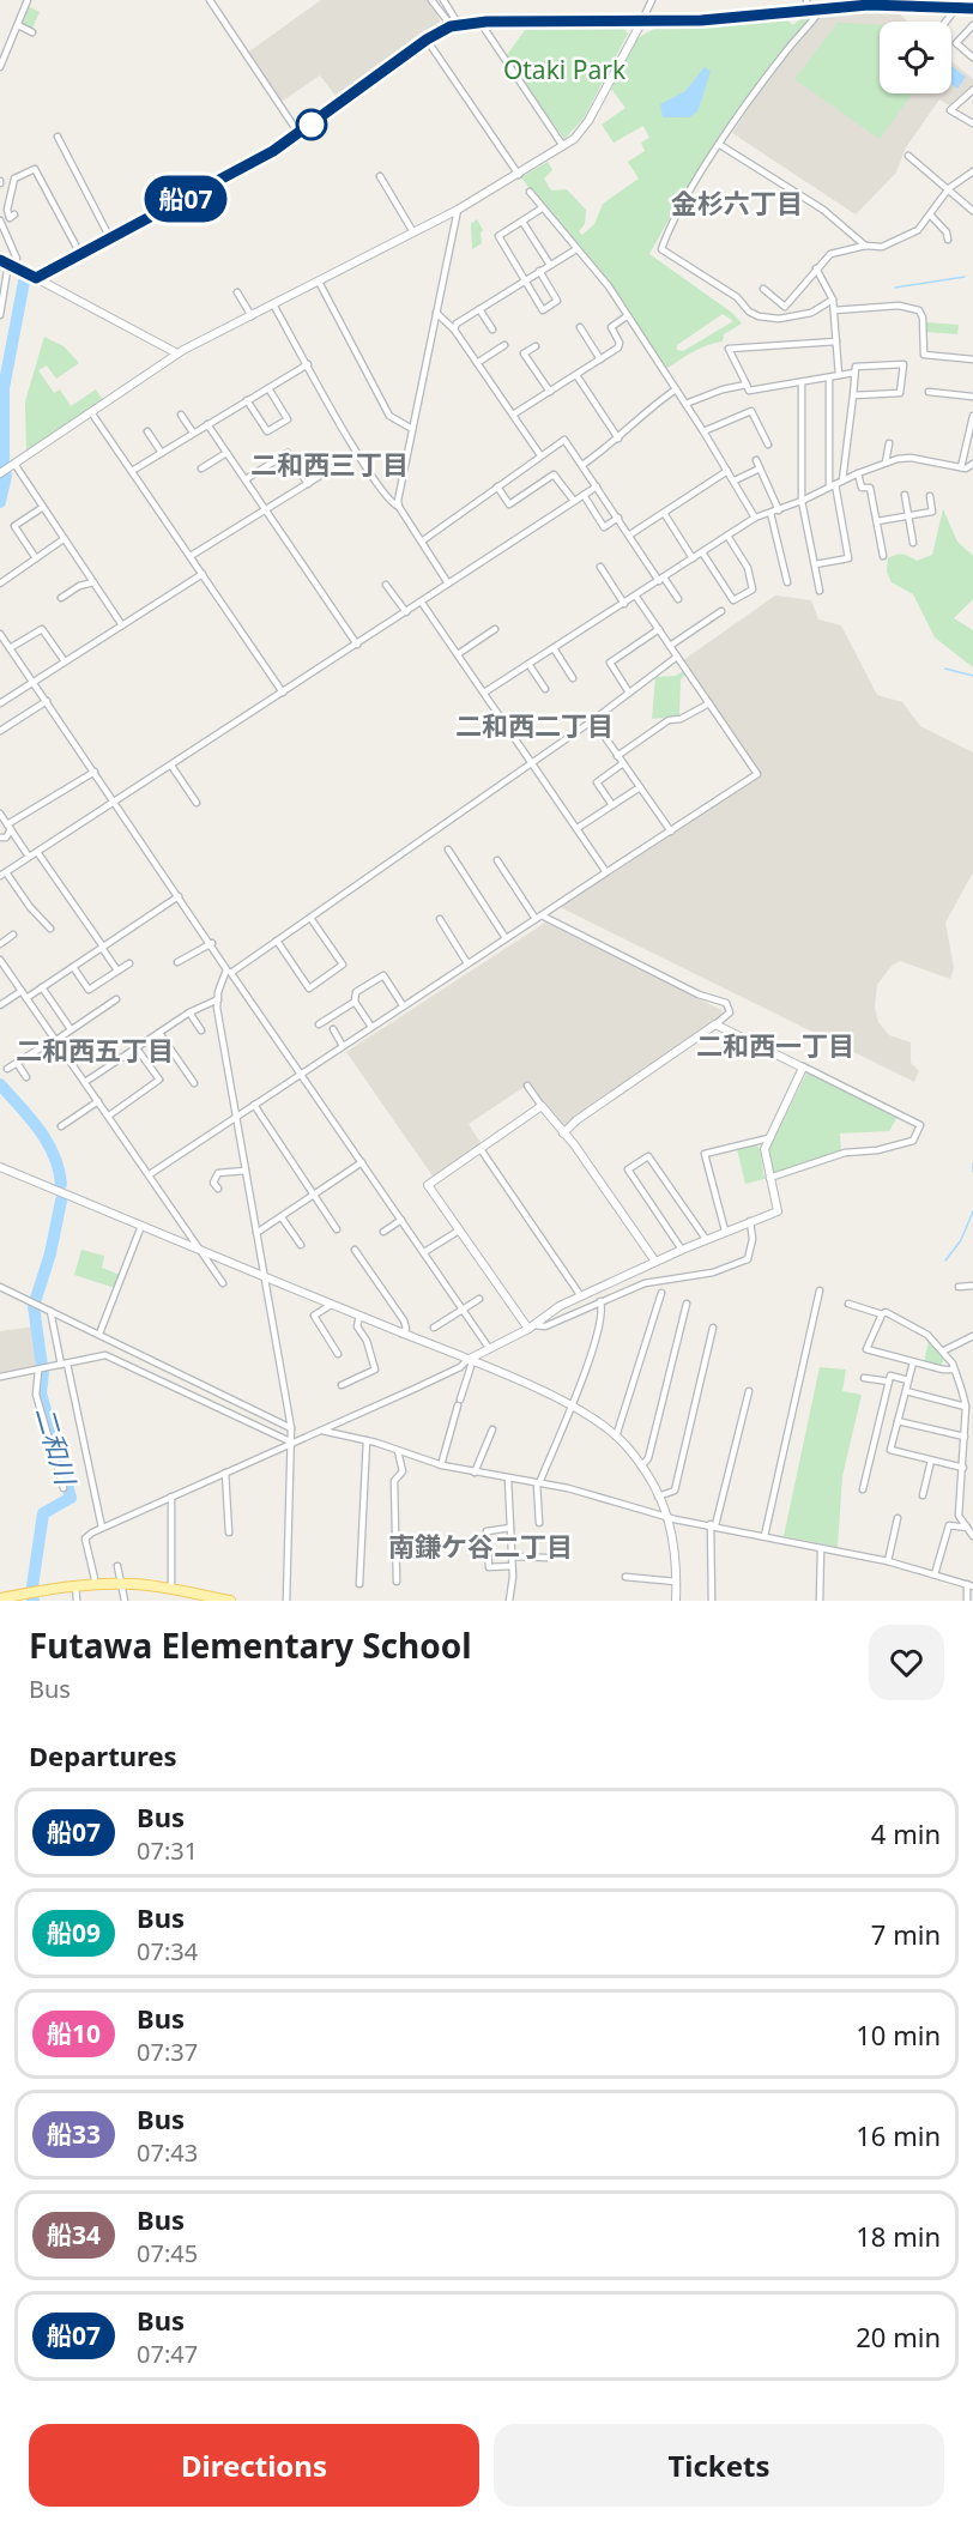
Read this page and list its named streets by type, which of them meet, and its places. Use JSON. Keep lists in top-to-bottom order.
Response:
{
  "districts": [
    "金杉六丁目",
    "二和西三丁目",
    "二和西二丁目",
    "二和西一丁目",
    "二和西五丁目",
    "南鎌ケ谷二丁目"
  ],
  "water": ["二和川"],
  "parks": ["Otaki Park"],
  "lines": ["bus line 船07"],
  "page": {
    "on_map": "船07",
    "heading": [
      ["Futawa Elementary School", "Bus"],
      "Departures"
    ],
    "list": [
      {
        "mark": "船07",
        "name": "Bus",
        "note": "07:31",
        "value": "4 min"
      },
      {
        "mark": "船09",
        "name": "Bus",
        "note": "07:34",
        "value": "7 min"
      },
      {
        "mark": "船10",
        "name": "Bus",
        "note": "07:37",
        "value": "10 min"
      },
      {
        "mark": "船33",
        "name": "Bus",
        "note": "07:43",
        "value": "16 min"
      },
      {
        "mark": "船34",
        "name": "Bus",
        "note": "07:45",
        "value": "18 min"
      },
      {
        "mark": "船07",
        "name": "Bus",
        "note": "07:47",
        "value": "20 min"
      }
    ],
    "buttons": ["Directions", "Tickets"]
  }
}
